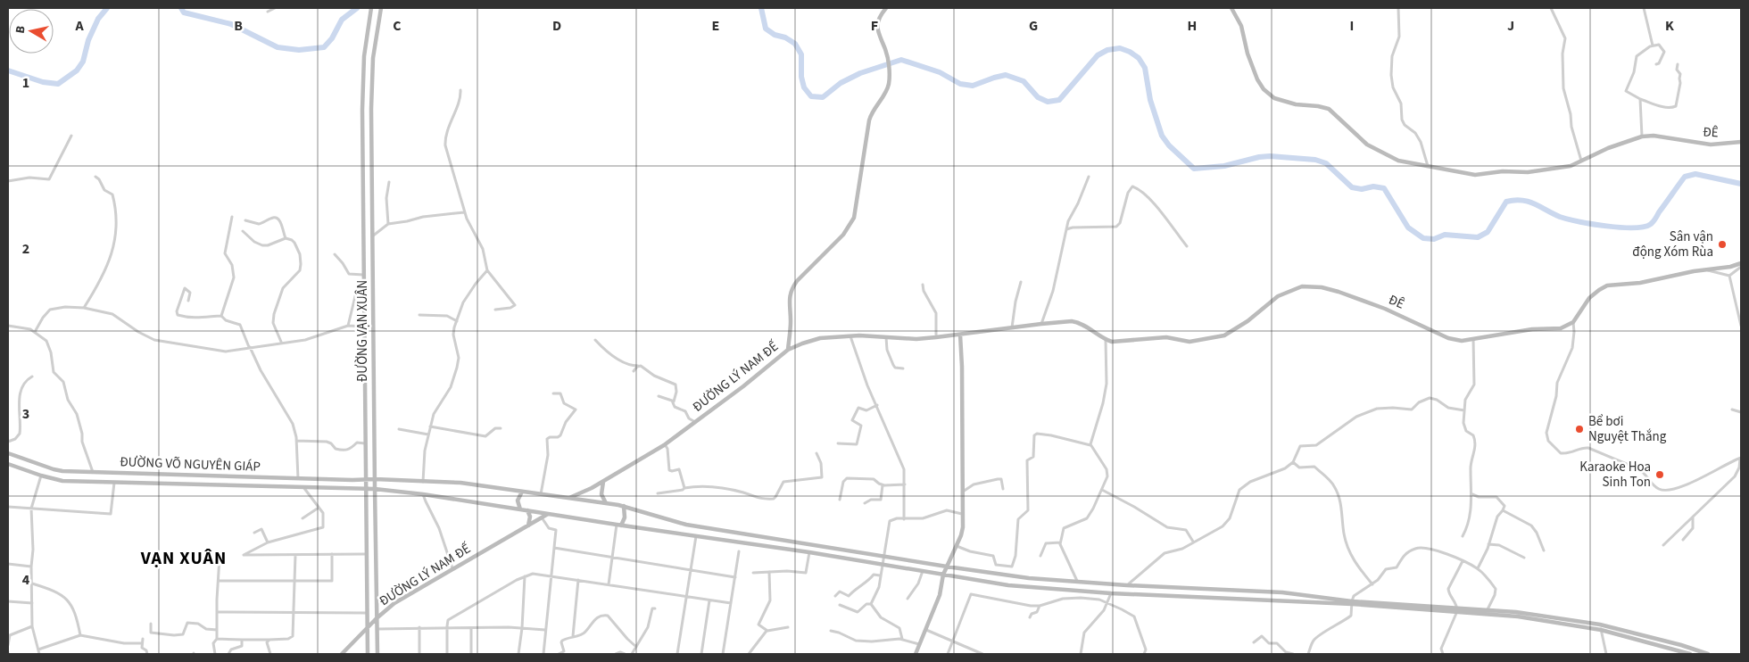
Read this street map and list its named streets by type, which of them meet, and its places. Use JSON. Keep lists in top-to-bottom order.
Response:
{
  "streets": {
    "main road": [
      "ĐÊ",
      "ĐƯỜNG VẠN XUÂN",
      "ĐƯỜNG LÝ NAM ĐẾ",
      "ĐƯỜNG VÕ NGUYÊN GIÁP"
    ]
  },
  "crossings": [
    ["ĐƯỜNG VẠN XUÂN", "ĐƯỜNG LÝ NAM ĐẾ"],
    ["ĐƯỜNG VẠN XUÂN", "ĐƯỜNG VÕ NGUYÊN GIÁP"],
    ["ĐƯỜNG LÝ NAM ĐẾ", "ĐƯỜNG VÕ NGUYÊN GIÁP"]
  ],
  "districts": ["VẠN XUÂN"],
  "places": ["Sân vận động Xóm Rùa", "Bể bơi Nguyệt Thắng", "Karaoke Hoa Sinh Ton"],
  "north": "left",
  "grid": {
    "columns": [
      "A",
      "B",
      "C",
      "D",
      "E",
      "F",
      "G",
      "H",
      "I",
      "J",
      "K"
    ],
    "rows": [
      "1",
      "2",
      "3",
      "4"
    ]
  }
}
